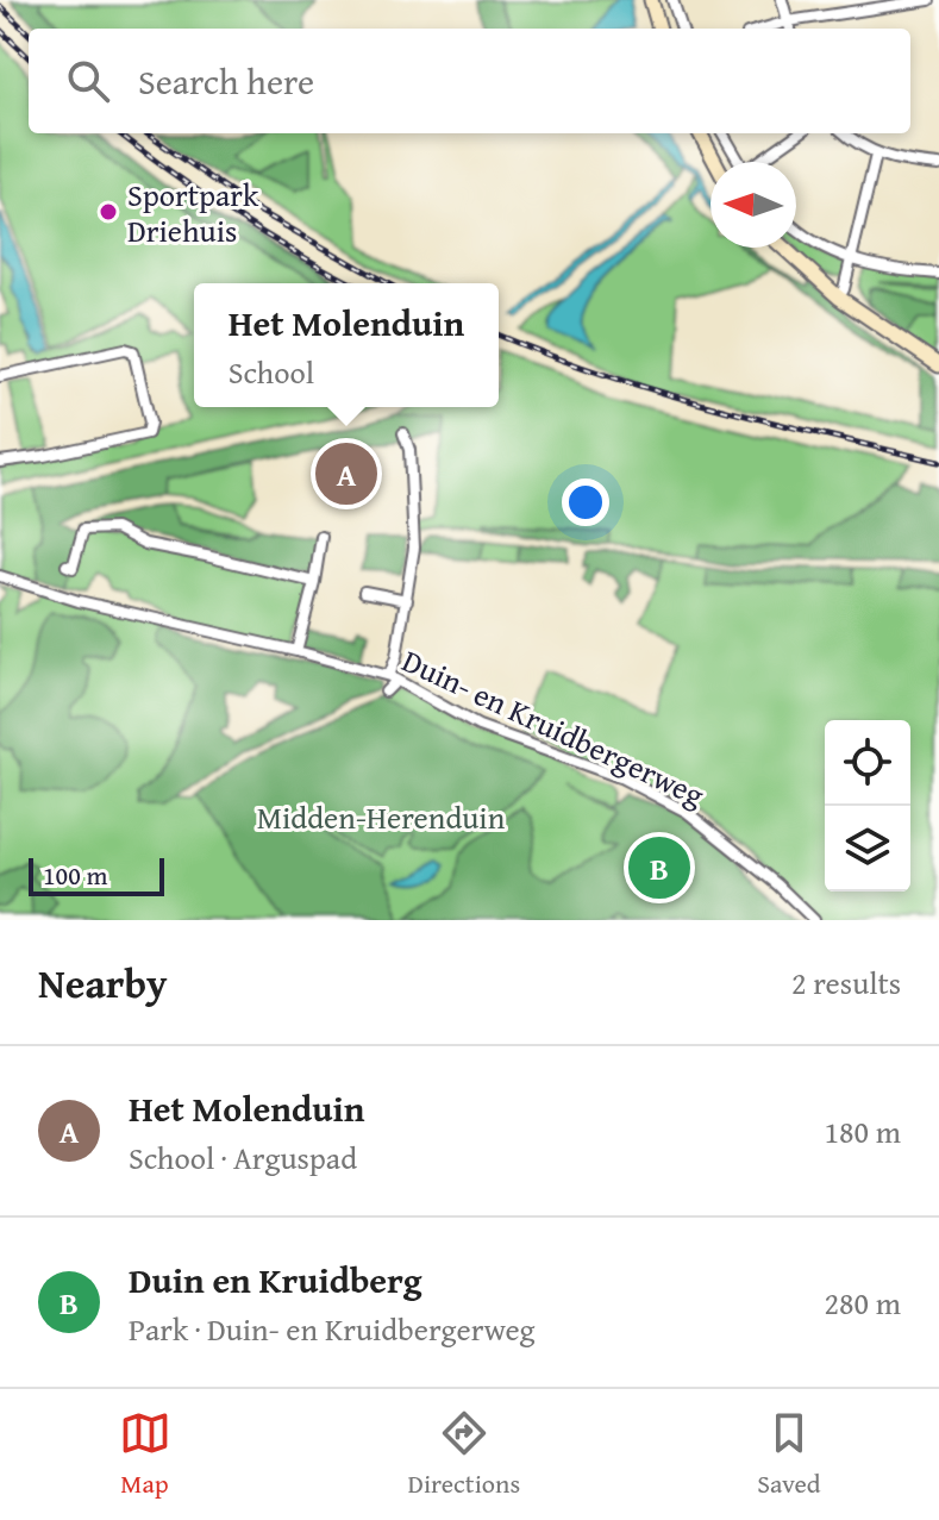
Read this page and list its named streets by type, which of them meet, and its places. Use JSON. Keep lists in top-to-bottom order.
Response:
{
  "streets": {
    "street": ["Duin- en Kruidbergerweg"]
  },
  "parks": ["Midden-Herenduin"],
  "places": ["Sportpark Driehuis"],
  "scale_bar": "100 m",
  "north": "left",
  "page": {
    "search": "Search here",
    "popup": ["Het Molenduin", "School"],
    "pins": ["A", "B"],
    "scale": "100 m",
    "heading": ["Nearby", "2 results"],
    "list": [
      {
        "mark": "A",
        "name": "Het Molenduin",
        "note": "School · Arguspad",
        "value": "180 m"
      },
      {
        "mark": "B",
        "name": "Duin en Kruidberg",
        "note": "Park · Duin- en Kruidbergerweg",
        "value": "280 m"
      }
    ],
    "nav": ["Map", "Directions", "Saved"]
  }
}
